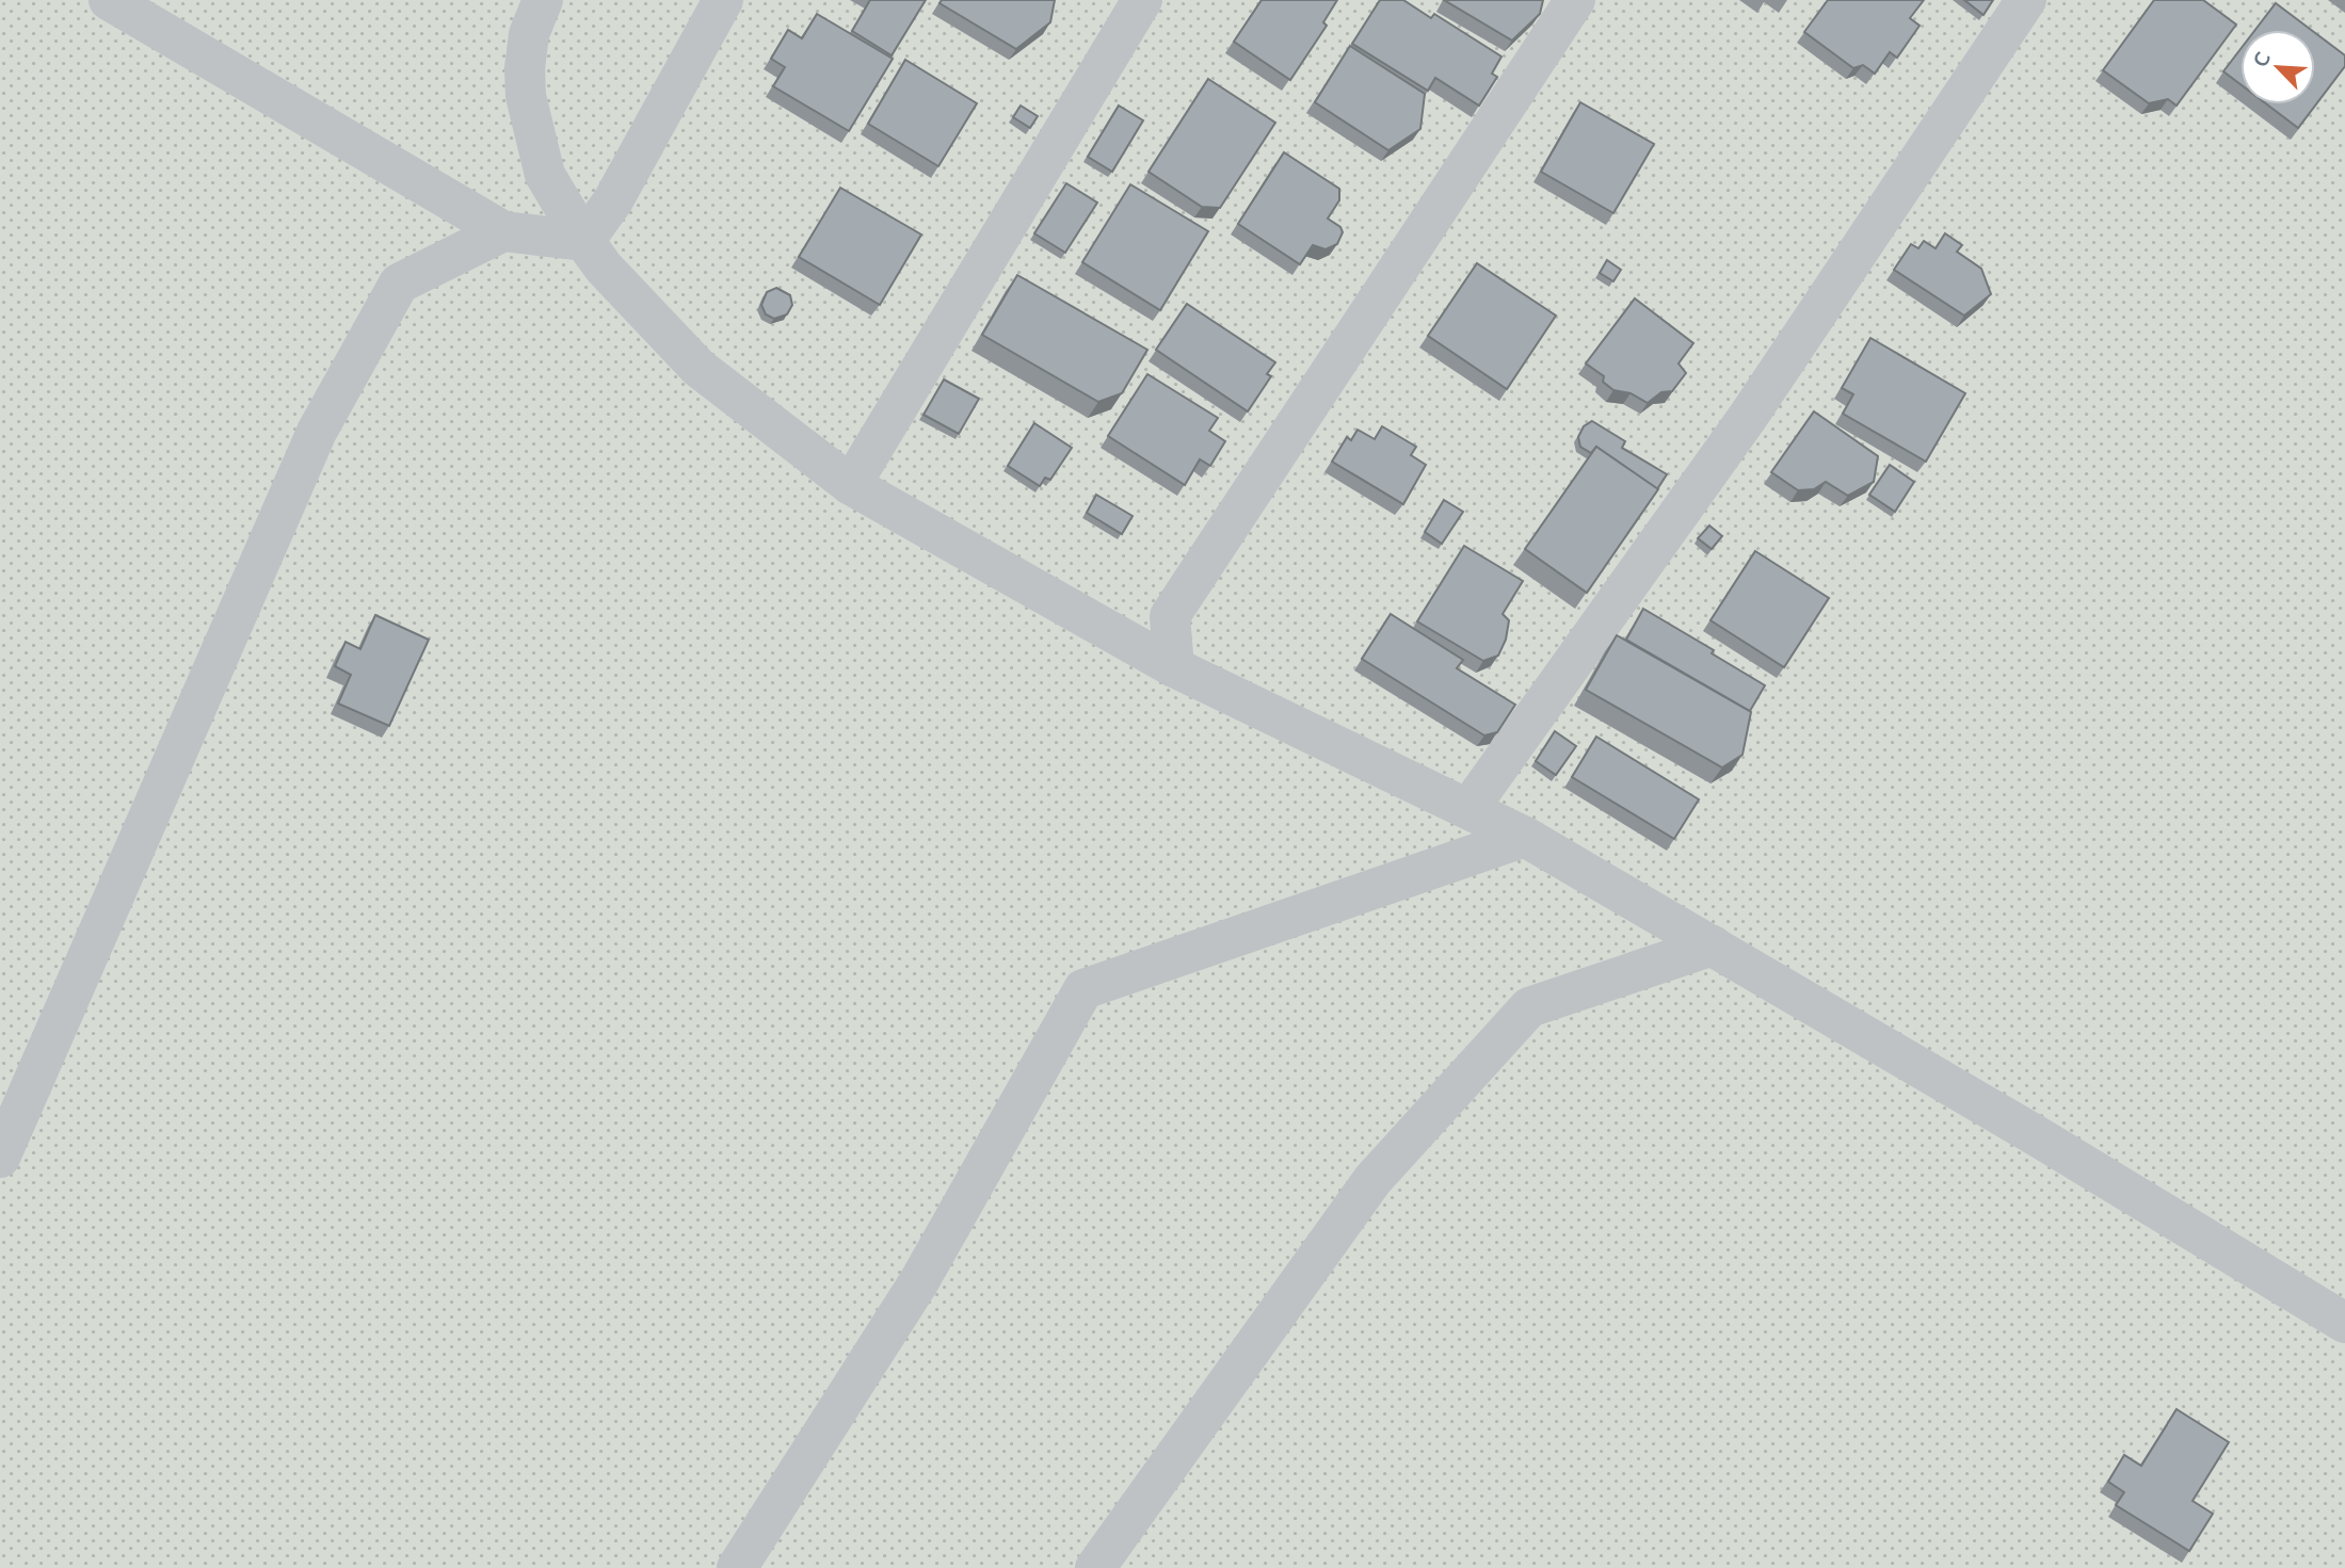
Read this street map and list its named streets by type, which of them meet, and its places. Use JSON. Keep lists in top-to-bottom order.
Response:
{
  "north": "top left"
}
